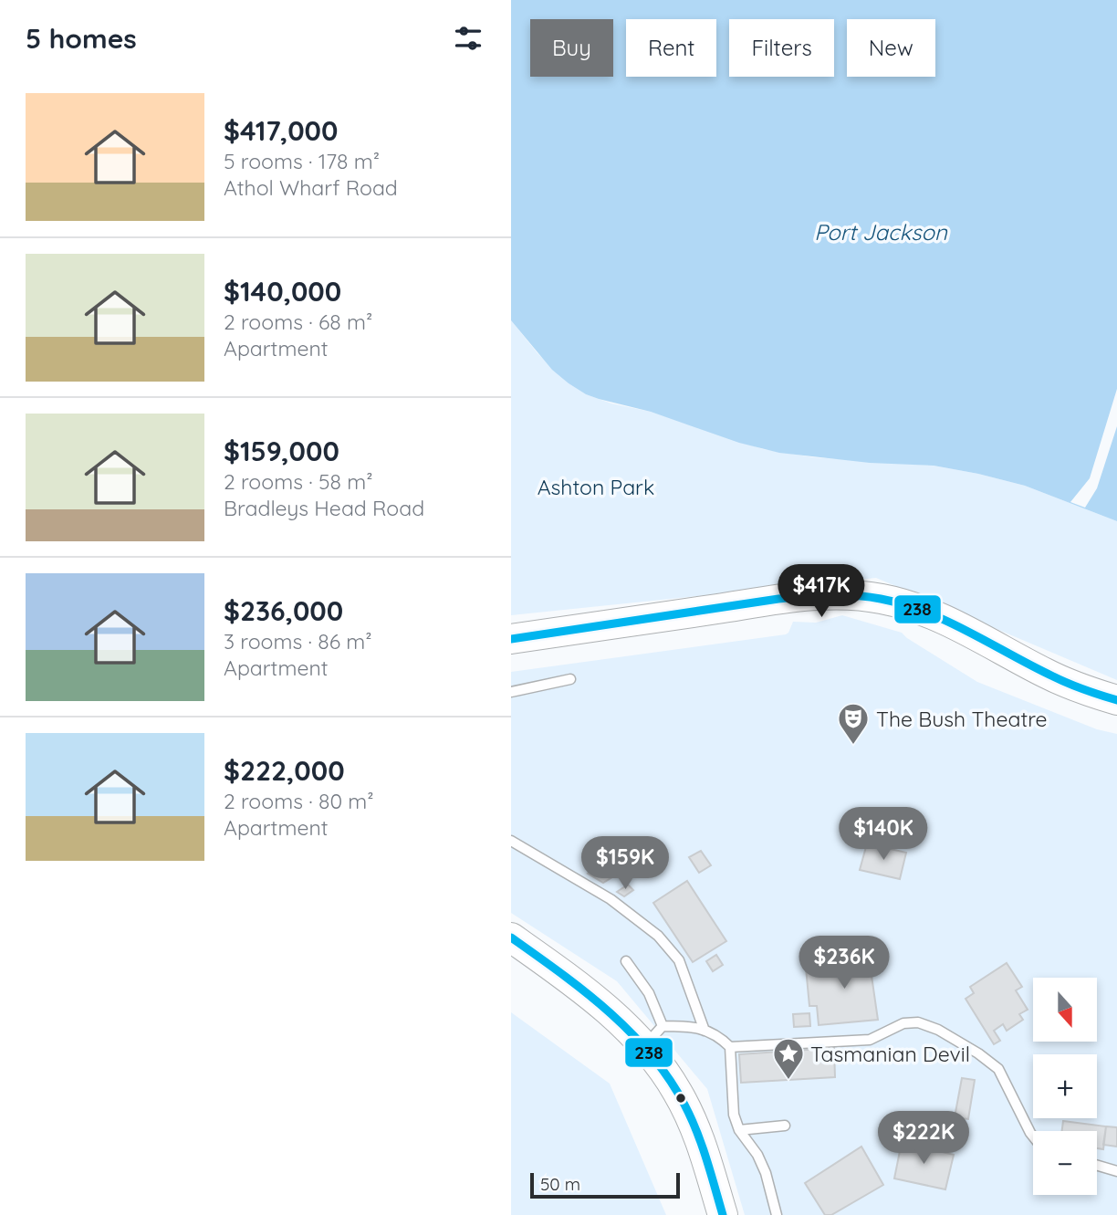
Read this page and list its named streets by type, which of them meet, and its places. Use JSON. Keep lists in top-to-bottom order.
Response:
{
  "water": ["Port Jackson"],
  "parks": ["Ashton Park"],
  "places": {
    "theatre": ["The Bush Theatre"],
    "place": ["Tasmanian Devil"]
  },
  "lines": ["transit line 238"],
  "scale_bar": "50 m",
  "north": "bottom",
  "page": {
    "heading": "5 homes",
    "chip": [
      "Buy",
      "Rent",
      "Filters",
      "New"
    ],
    "list": [
      {
        "name": "$417,000",
        "note": "5 rooms · 178 m² · Athol Wharf Road"
      },
      {
        "name": "$140,000",
        "note": "2 rooms · 68 m² · Apartment"
      },
      {
        "name": "$159,000",
        "note": "2 rooms · 58 m² · Bradleys Head Road"
      },
      {
        "name": "$236,000",
        "note": "3 rooms · 86 m² · Apartment"
      },
      {
        "name": "$222,000",
        "note": "2 rooms · 80 m² · Apartment"
      }
    ],
    "price": [
      "$417K",
      "$140K",
      "$159K",
      "$236K",
      "$222K"
    ],
    "map_buttons": ["+", "−"],
    "scale": "50 m"
  }
}
